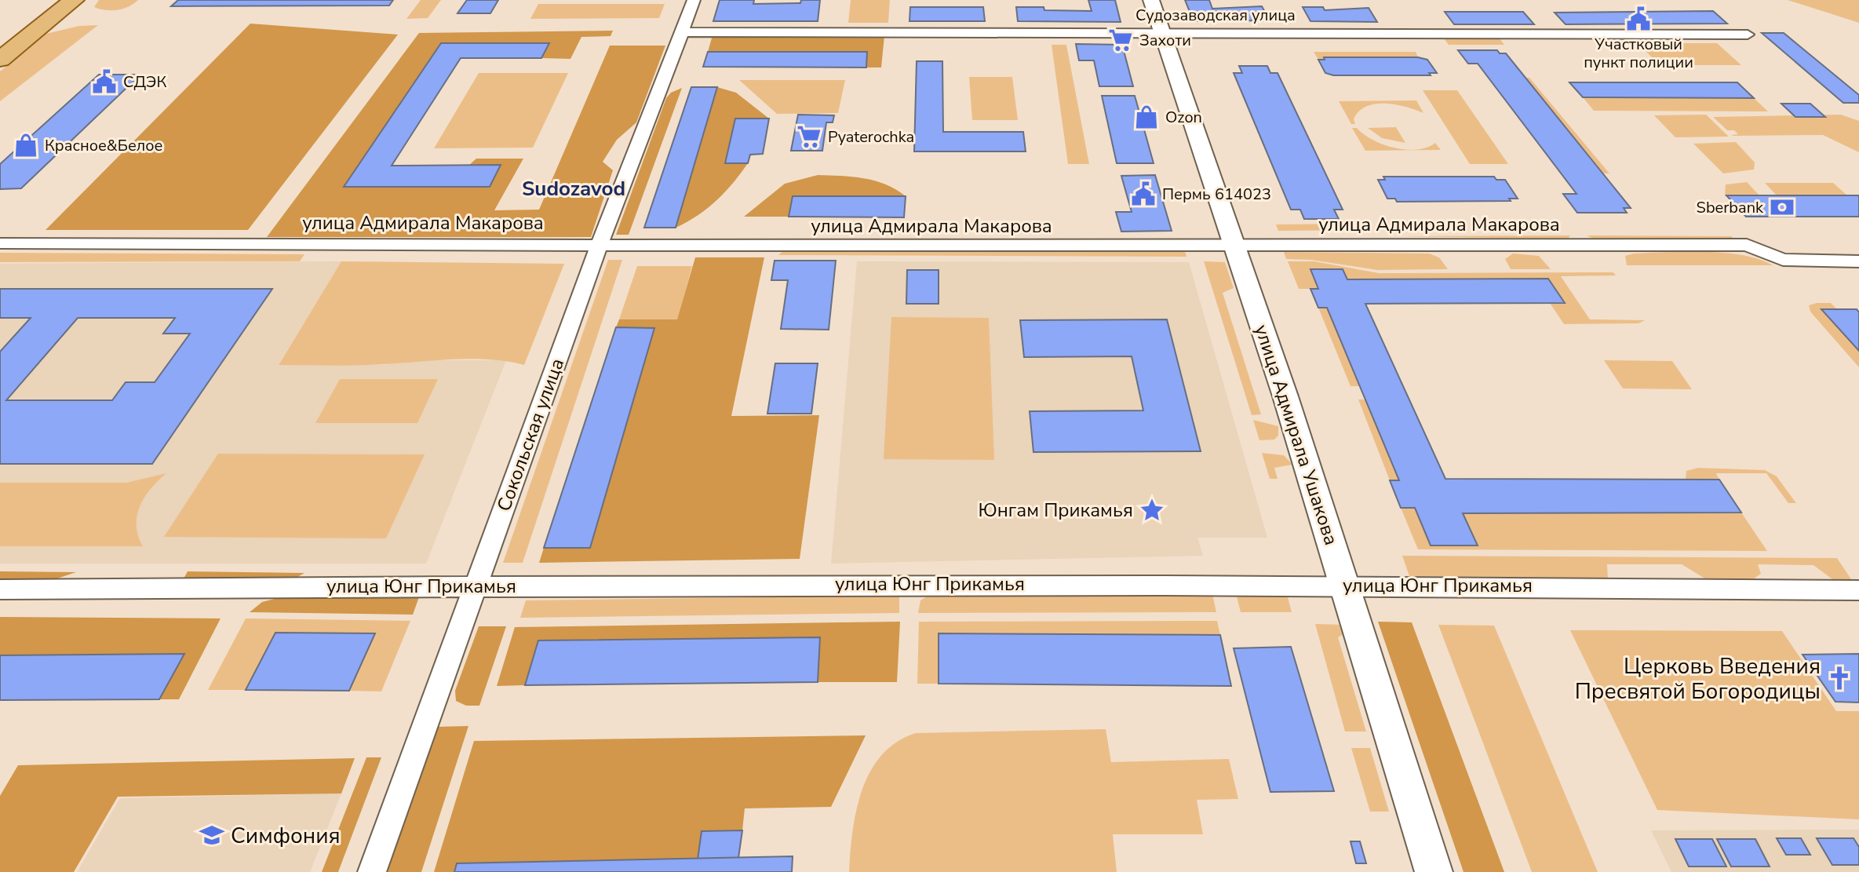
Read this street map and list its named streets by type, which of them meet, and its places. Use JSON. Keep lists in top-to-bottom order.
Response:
{
  "streets": {
    "street": [
      "Судозаводская улица",
      "улица Адмирала Макарова",
      "Сокольская улица",
      "улица Адмирала Ушакова",
      "улица Юнг Прикамья"
    ]
  },
  "crossings": [
    ["Судозаводская улица", "Сокольская улица"],
    ["Судозаводская улица", "улица Адмирала Ушакова"],
    ["улица Адмирала Макарова", "Сокольская улица"],
    ["улица Адмирала Макарова", "улица Адмирала Ушакова"],
    ["Сокольская улица", "улица Юнг Прикамья"],
    ["улица Адмирала Ушакова", "улица Юнг Прикамья"]
  ],
  "districts": ["Sudozavod"],
  "places": {
    "public building": ["Участковый пункт полиции", "СДЭК", "Пермь 614023"],
    "supermarket": ["Захоти", "Pyaterochka"],
    "shop": ["Ozon", "Красное&Белое"],
    "bank": ["Sberbank"],
    "place": ["Юнгам Прикамья"],
    "church": ["Церковь Введения Пресвятой Богородицы"],
    "school or university": ["Симфония"]
  }
}
